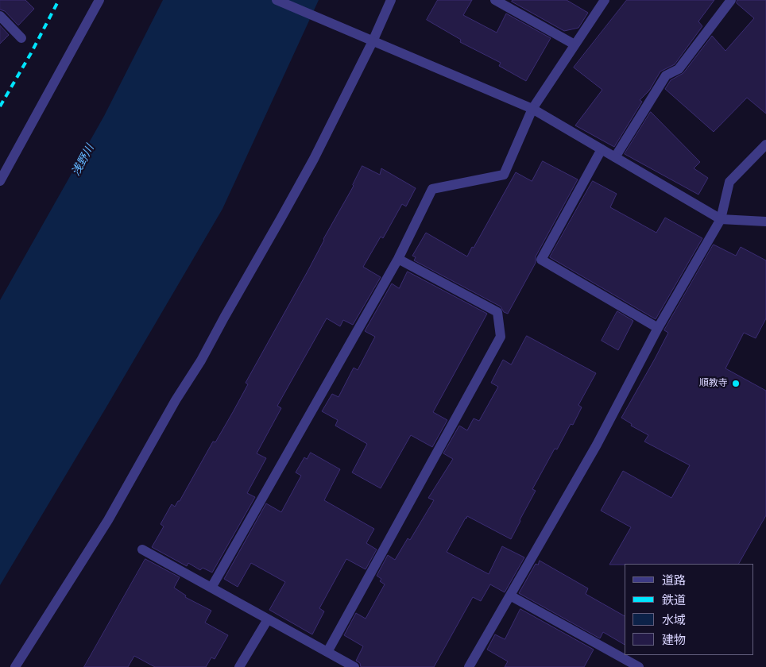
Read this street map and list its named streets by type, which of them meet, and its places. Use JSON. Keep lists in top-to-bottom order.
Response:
{
  "water": ["浅野川"],
  "places": ["順教寺"],
  "legend": [
    "道路",
    "鉄道",
    "水域",
    "建物"
  ]
}
